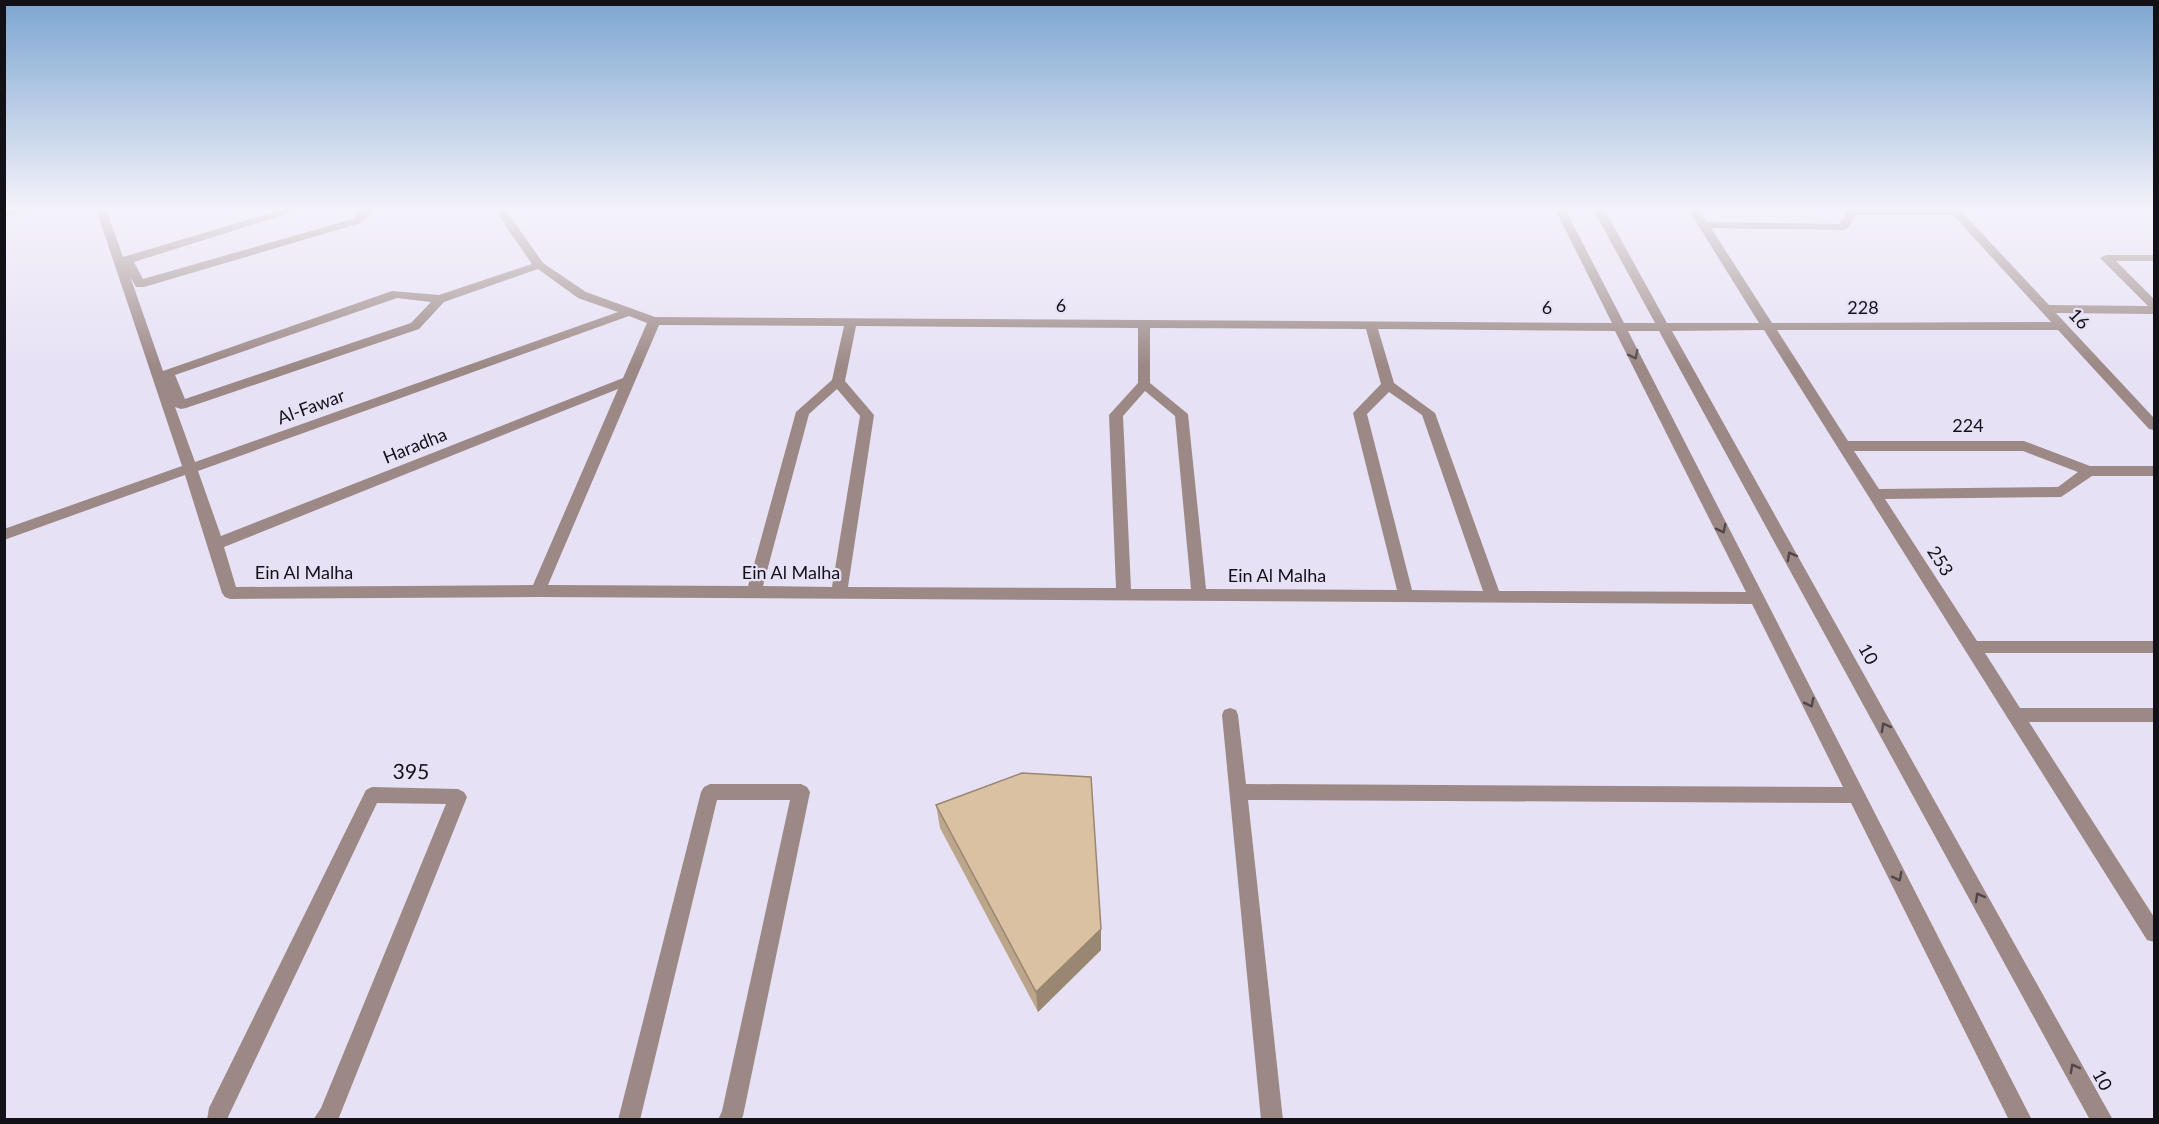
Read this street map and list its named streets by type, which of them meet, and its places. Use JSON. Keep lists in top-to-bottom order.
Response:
{
  "streets": {
    "street": [
      "6",
      "228",
      "16",
      "Al-Fawar",
      "224",
      "Haradha",
      "253",
      "Ein Al Malha",
      "10",
      "395"
    ]
  },
  "crossings": [
    ["6", "228"],
    ["6", "Al-Fawar"],
    ["6", "10"],
    ["228", "16"],
    ["228", "253"],
    ["228", "10"],
    ["Al-Fawar", "Ein Al Malha"],
    ["224", "253"],
    ["Haradha", "Ein Al Malha"]
  ]
}
